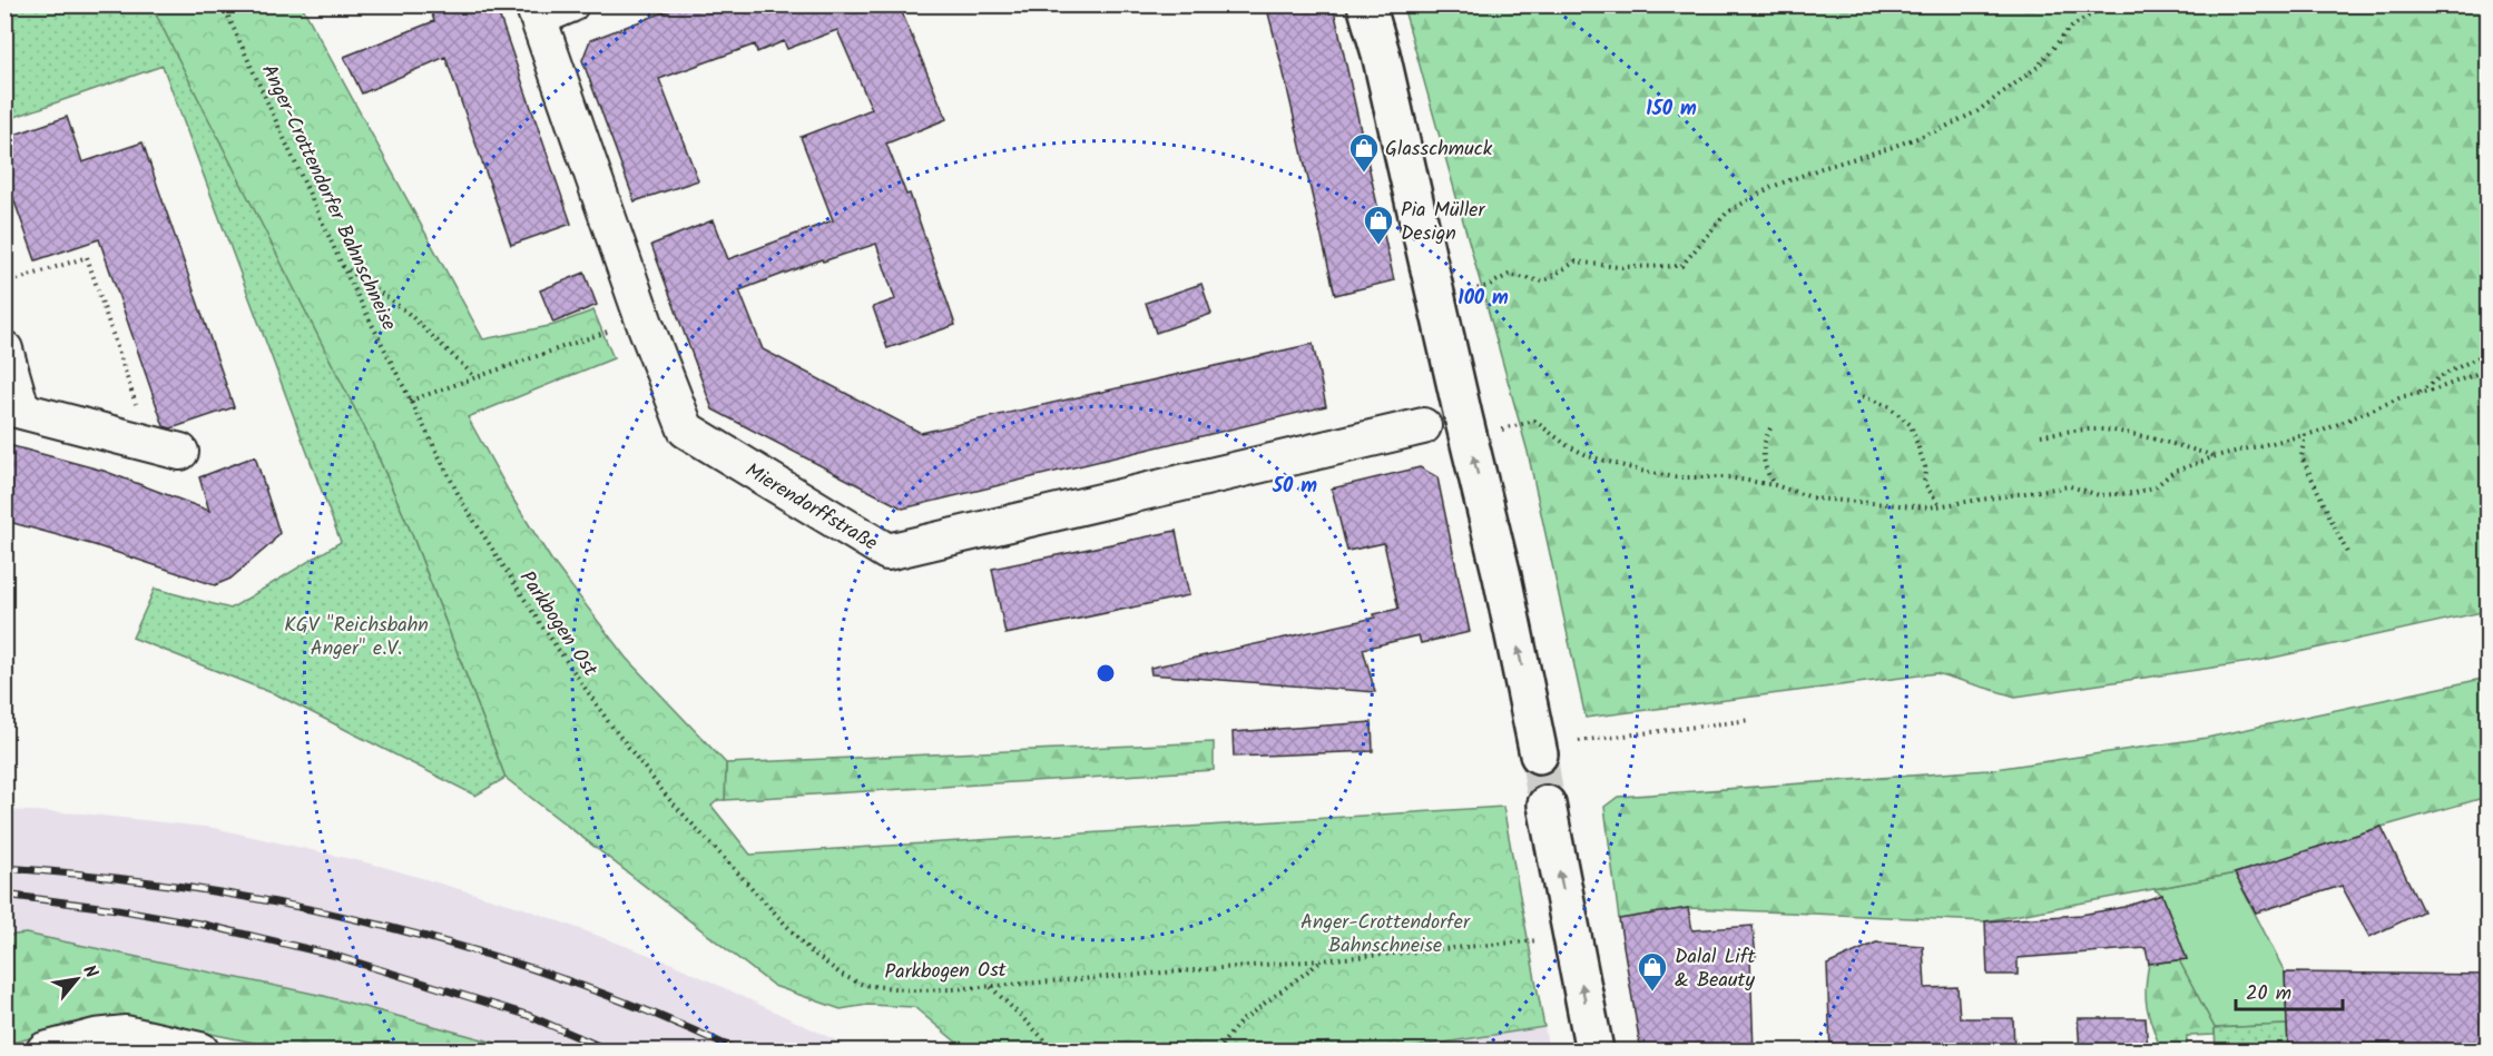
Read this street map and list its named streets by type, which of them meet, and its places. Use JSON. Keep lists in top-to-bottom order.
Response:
{
  "streets": {
    "street": ["Mierendorffstraße"],
    "path": ["Anger-Crottendorfer Bahnschneise", "Parkbogen Ost"]
  },
  "crossings": [
    ["Anger-Crottendorfer Bahnschneise", "Parkbogen Ost"]
  ],
  "parks": ["KGV \"Reichsbahn Anger\" e.V.", "Anger-Crottendorfer Bahnschneise"],
  "places": {
    "shop": ["Glasschmuck", "Pia Müller Design", "Dalal Lift & Beauty"]
  },
  "scale_bar": "20 m",
  "north": "top right",
  "rings": ["150 m", "100 m", "50 m"]
}
